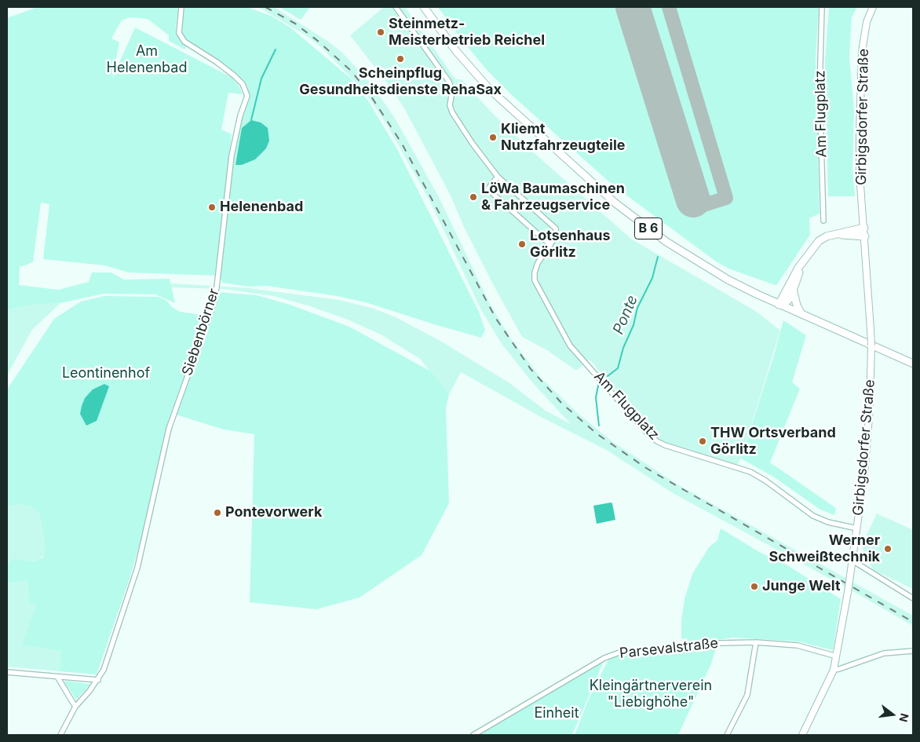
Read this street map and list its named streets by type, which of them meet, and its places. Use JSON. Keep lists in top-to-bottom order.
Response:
{
  "streets": {
    "main road": ["B 6"],
    "street": [
      "Am Flugplatz",
      "Girbigsdorfer Straße",
      "Siebenbörner",
      "Parsevalstraße"
    ]
  },
  "crossings": [
    ["Am Flugplatz", "Girbigsdorfer Straße"],
    ["Girbigsdorfer Straße", "Parsevalstraße"]
  ],
  "water": ["Ponte"],
  "parks": [
    "Am Helenenbad",
    "Leontinenhof",
    "Kleingärtnerverein \"Liebighöhe\"",
    "Einheit"
  ],
  "places": [
    "Steinmetz- Meisterbetrieb Reichel",
    "Scheinpflug Gesundheitsdienste RehaSax",
    "Kliemt Nutzfahrzeugteile",
    "LöWa Baumaschinen & Fahrzeugservice",
    "Helenenbad",
    "Lotsenhaus Görlitz",
    "THW Ortsverband Görlitz",
    "Pontevorwerk",
    "Werner Schweißtechnik",
    "Junge Welt"
  ],
  "north": "right"
}
